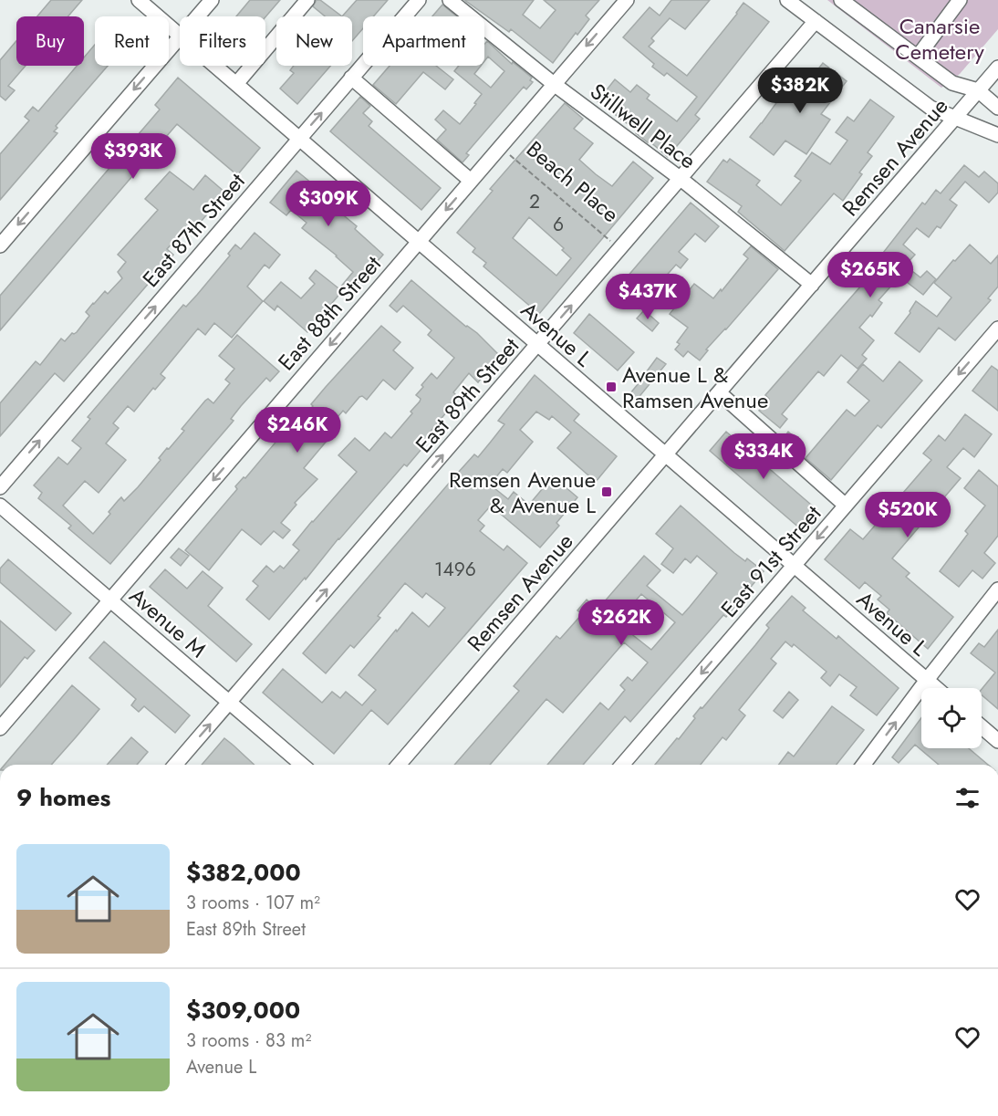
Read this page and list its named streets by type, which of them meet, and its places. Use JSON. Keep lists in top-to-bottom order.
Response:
{
  "streets": {
    "street": [
      "Stillwell Place",
      "Remsen Avenue",
      "East 87th Street",
      "East 88th Street",
      "Avenue L",
      "East 89th Street",
      "East 91st Street",
      "Avenue M"
    ],
    "path": ["Beach Place"]
  },
  "crossings": [
    ["Stillwell Place", "Remsen Avenue"],
    ["Stillwell Place", "East 88th Street"],
    ["Stillwell Place", "East 89th Street"],
    ["Remsen Avenue", "Avenue L"],
    ["Beach Place", "East 88th Street"],
    ["Beach Place", "East 89th Street"],
    ["East 87th Street", "Avenue L"],
    ["East 88th Street", "Avenue L"],
    ["East 88th Street", "Avenue M"],
    ["Avenue L", "East 89th Street"],
    ["Avenue L", "East 91st Street"],
    ["East 89th Street", "Avenue M"]
  ],
  "one_way": [
    "East 87th Street",
    "East 88th Street",
    "East 89th Street",
    "East 91st Street"
  ],
  "parks": ["Canarsie Cemetery"],
  "places": {
    "transit": ["Avenue L & Ramsen Avenue", "Remsen Avenue & Avenue L"]
  },
  "house_numbers": ["2", "6", "1496"],
  "page": {
    "chip": [
      "Buy",
      "Rent",
      "Filters",
      "New",
      "Apartment"
    ],
    "price": [
      "$382K",
      "$393K",
      "$309K",
      "$265K",
      "$437K",
      "$246K",
      "$334K",
      "$520K",
      "$262K"
    ],
    "heading": "9 homes",
    "list": [
      {
        "name": "$382,000",
        "note": "3 rooms · 107 m² · East 89th Street"
      },
      {
        "name": "$309,000",
        "note": "3 rooms · 83 m² · Avenue L"
      }
    ]
  }
}
